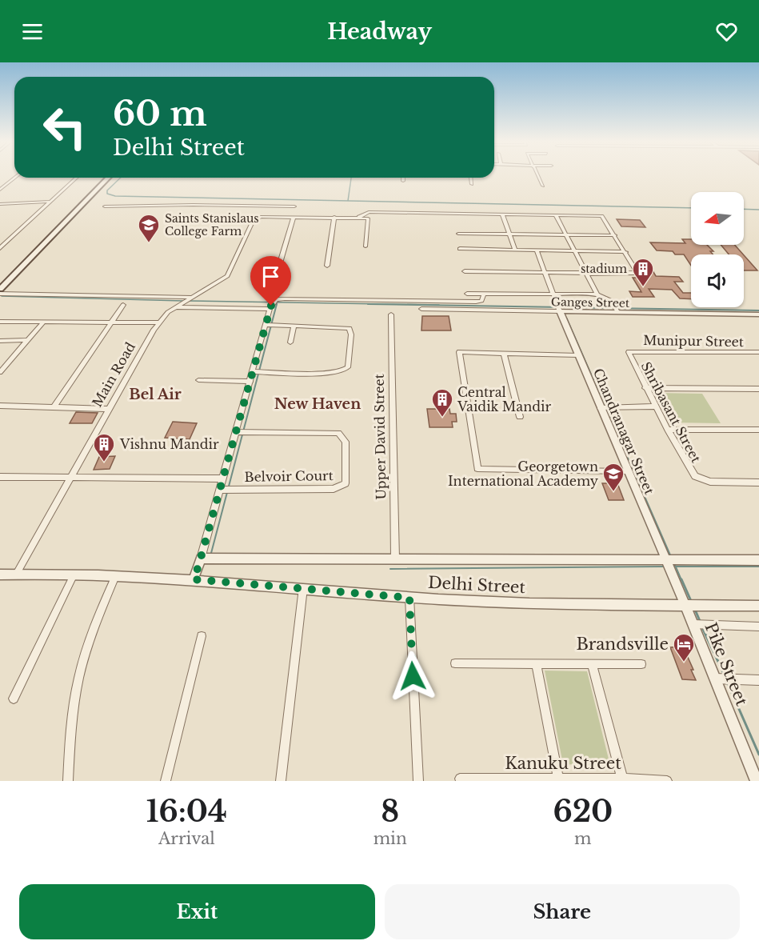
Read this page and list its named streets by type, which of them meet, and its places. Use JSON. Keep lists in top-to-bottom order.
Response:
{
  "streets": {
    "street": [
      "Ganges Street",
      "Munipur Street",
      "Main Road",
      "Shribasant Street",
      "Chandranagar Street",
      "Upper David Street",
      "Belvoir Court",
      "Delhi Street",
      "Pike Street",
      "Kanuku Street"
    ]
  },
  "crossings": [
    ["Ganges Street", "Chandranagar Street"],
    ["Munipur Street", "Shribasant Street"],
    ["Main Road", "Delhi Street"],
    ["Chandranagar Street", "Delhi Street"],
    ["Chandranagar Street", "Pike Street"],
    ["Upper David Street", "Delhi Street"],
    ["Delhi Street", "Pike Street"]
  ],
  "districts": ["Bel Air", "New Haven"],
  "places": {
    "school or university": ["Saints Stanislaus College Farm", "Georgetown International Academy"],
    "building": ["stadium", "Central Vaidik Mandir", "Vishnu Mandir"],
    "hotel": ["Brandsville"]
  },
  "north": "left",
  "page": {
    "header": "Headway",
    "turn": ["60 m", "Delhi Street"],
    "eta": [
      "16:04",
      "Arrival",
      "8",
      "min",
      "620",
      "m"
    ],
    "buttons": ["Exit", "Share"]
  }
}
